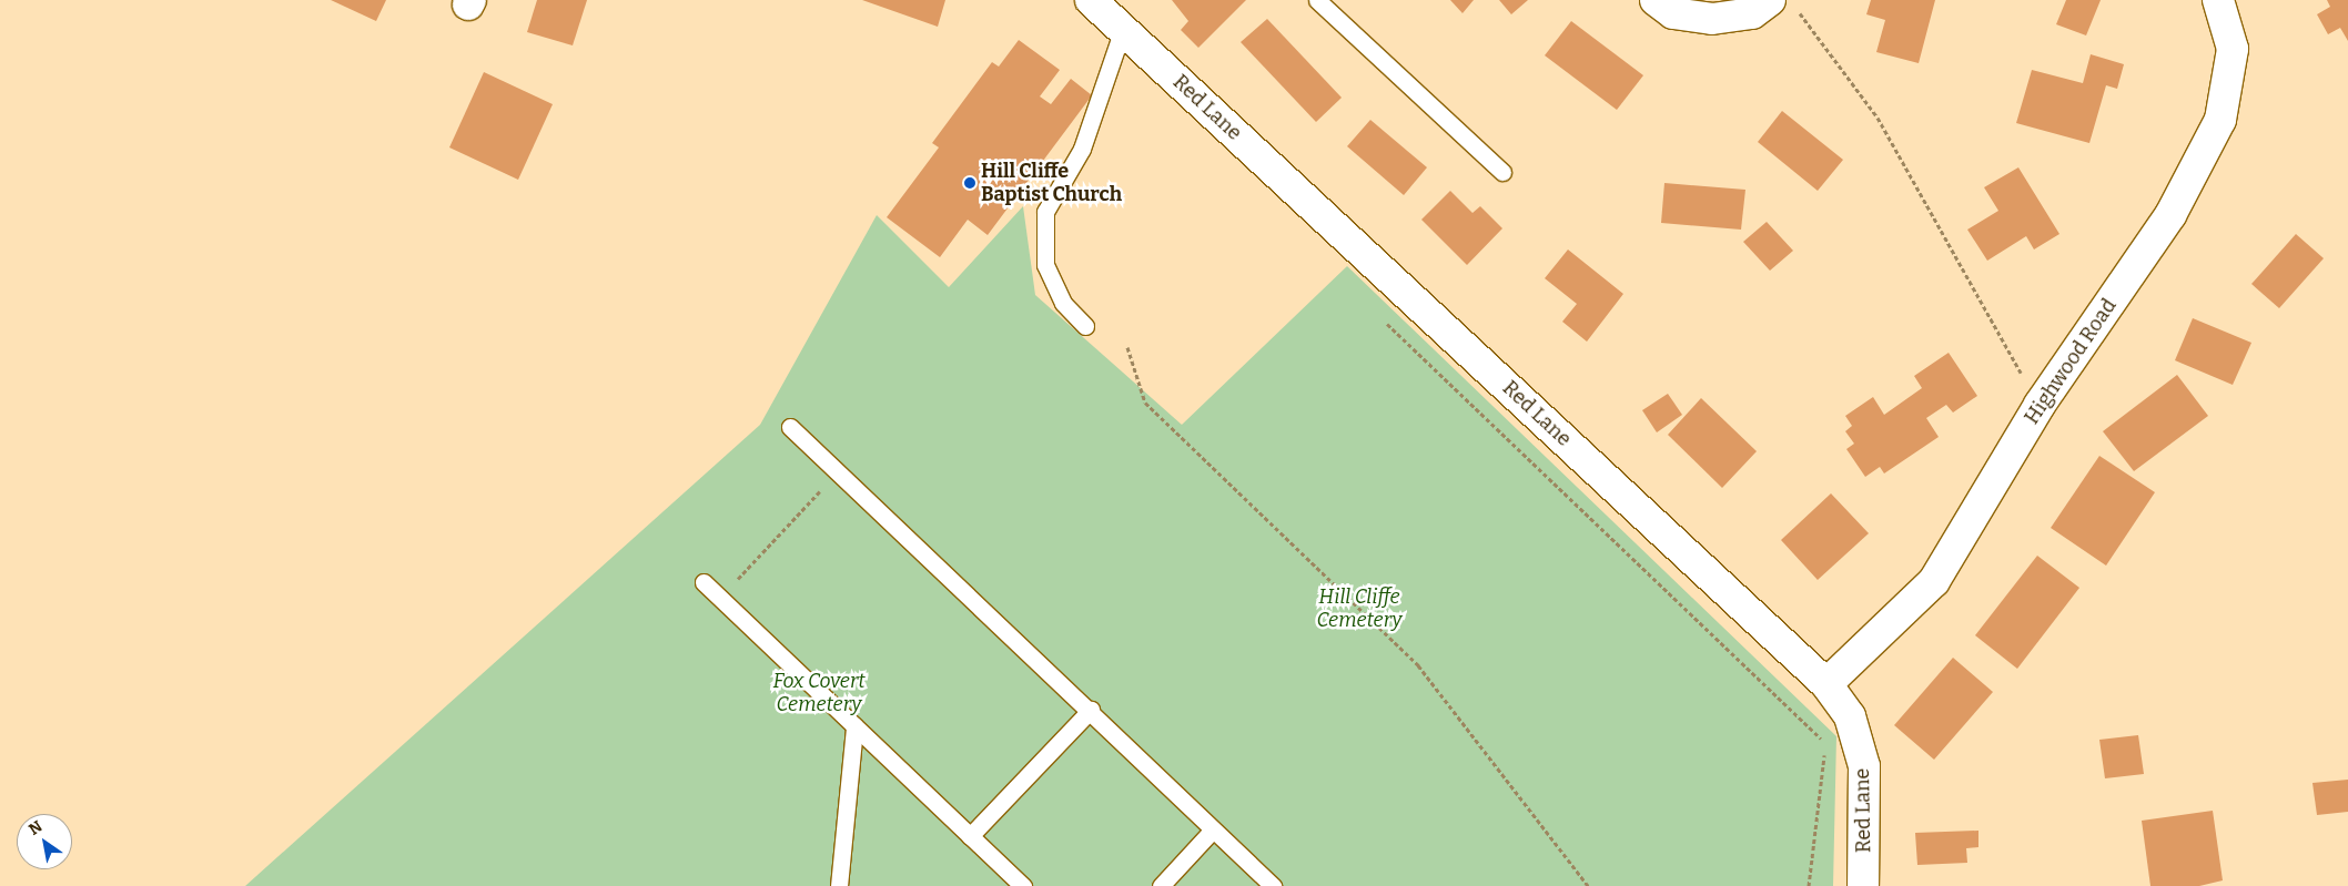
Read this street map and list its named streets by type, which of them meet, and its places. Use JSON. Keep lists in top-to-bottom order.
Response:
{
  "streets": {
    "street": ["Red Lane", "Highwood Road"]
  },
  "crossings": [
    ["Red Lane", "Highwood Road"]
  ],
  "parks": ["Hill Cliffe Cemetery", "Fox Covert Cemetery"],
  "places": ["Hill Cliffe Baptist Church"],
  "north": "top left"
}
